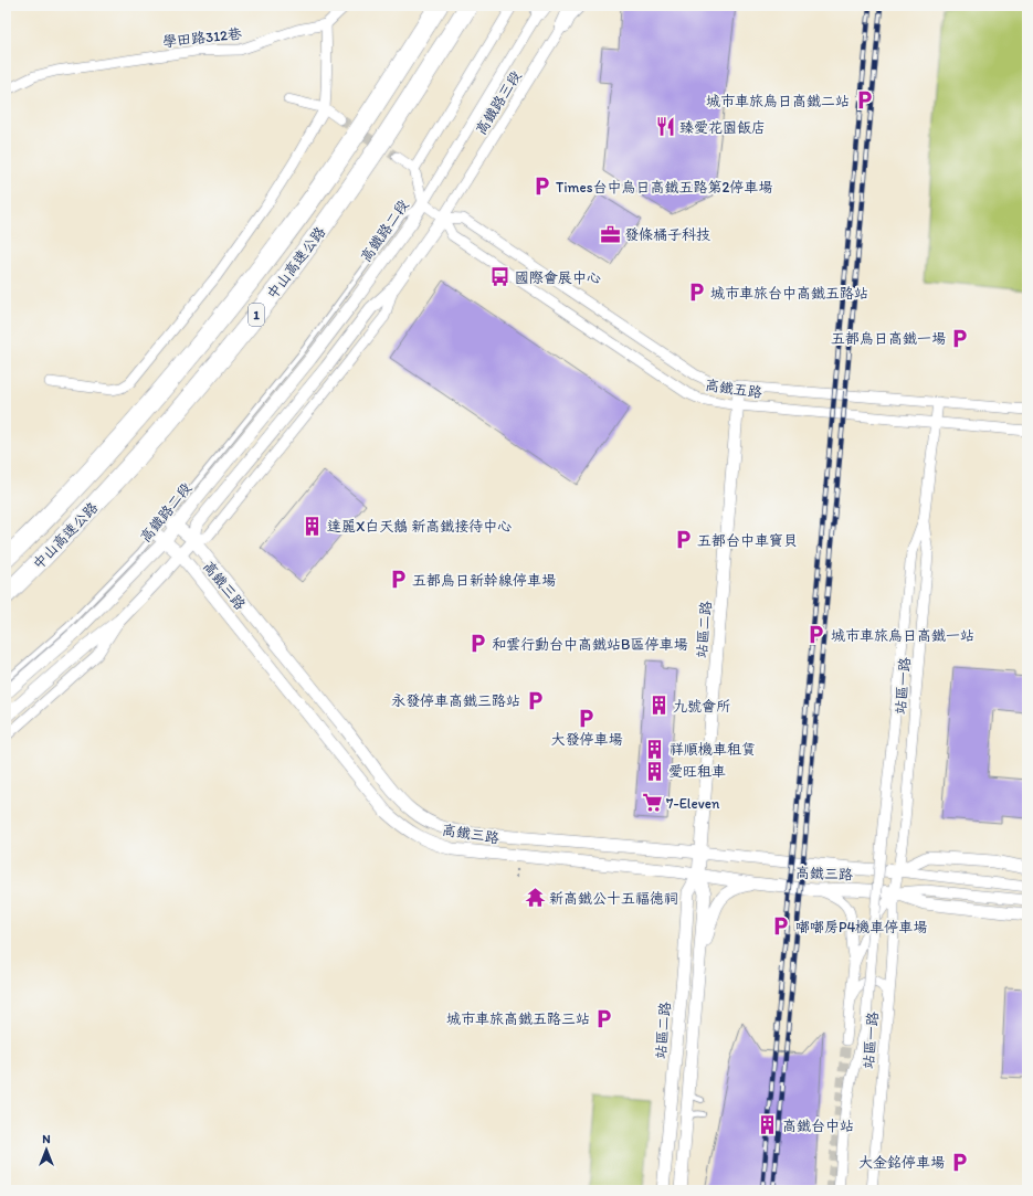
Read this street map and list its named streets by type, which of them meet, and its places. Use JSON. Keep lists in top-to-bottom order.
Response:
{
  "streets": {
    "highway": ["中山高速公路", "1"],
    "street": [
      "學田路312巷",
      "高鐵路三段",
      "高鐵路二段",
      "高鐵五路",
      "高鐵三路",
      "站區二路",
      "站區一路"
    ]
  },
  "crossings": [
    ["高鐵路三段", "高鐵路二段"],
    ["高鐵路三段", "高鐵五路"],
    ["高鐵路二段", "高鐵五路"],
    ["高鐵路二段", "高鐵三路"],
    ["高鐵五路", "站區二路"],
    ["高鐵五路", "站區一路"],
    ["高鐵三路", "站區二路"],
    ["高鐵三路", "站區一路"]
  ],
  "places": {
    "parking": [
      "城市車旅烏日高鐵二站",
      "Times台中烏日高鐵五路第2停車場",
      "城市車旅台中高鐵五路站",
      "五都烏日高鐵一場",
      "五都台中車寶貝",
      "五都烏日新幹線停車場",
      "城市車旅烏日高鐵一站",
      "和雲行動台中高鐵站B區停車場",
      "永發停車高鐵三路站",
      "大發停車場",
      "嘟嘟房P4機車停車場",
      "城市車旅高鐵五路三站",
      "大金銘停車場"
    ],
    "restaurant": ["臻愛花園飯店"],
    "office": ["發條橘子科技"],
    "bus stop": ["國際會展中心"],
    "building": [
      "達麗X白天鵝 新高鐵接待中心",
      "九號會所",
      "祥順機車租賃",
      "愛旺租車",
      "高鐵台中站"
    ],
    "supermarket": ["7-Eleven"],
    "temple": ["新高鐵公十五福德祠"]
  },
  "north": "top"
}
